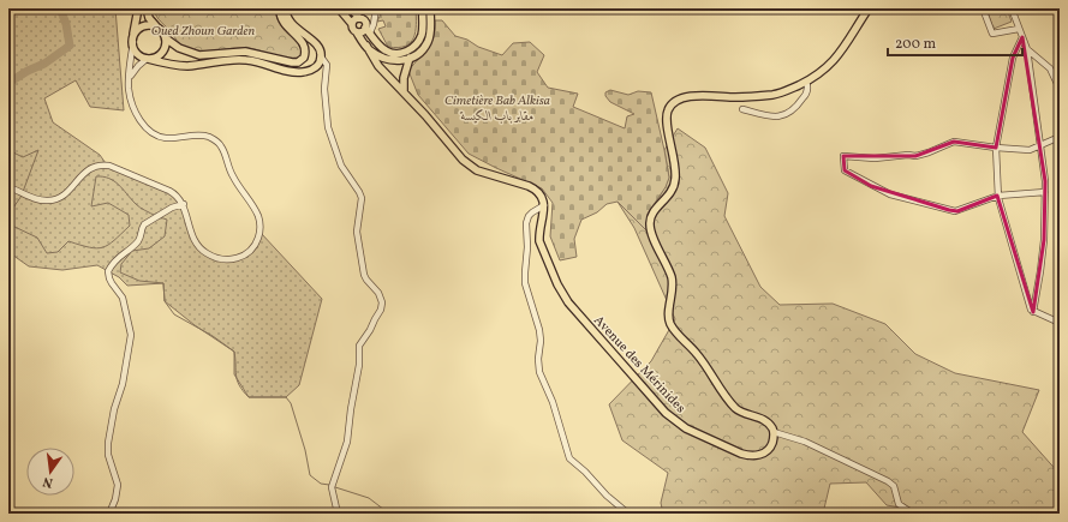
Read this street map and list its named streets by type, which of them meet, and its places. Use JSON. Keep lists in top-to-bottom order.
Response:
{
  "streets": {
    "main road": ["Avenue des Mérinides"]
  },
  "parks": ["Oued Zhoun Garden", "Cimetière Bab Alkisa مقابر باب الكيسة"],
  "scale_bar": "200 m",
  "north": "bottom"
}
